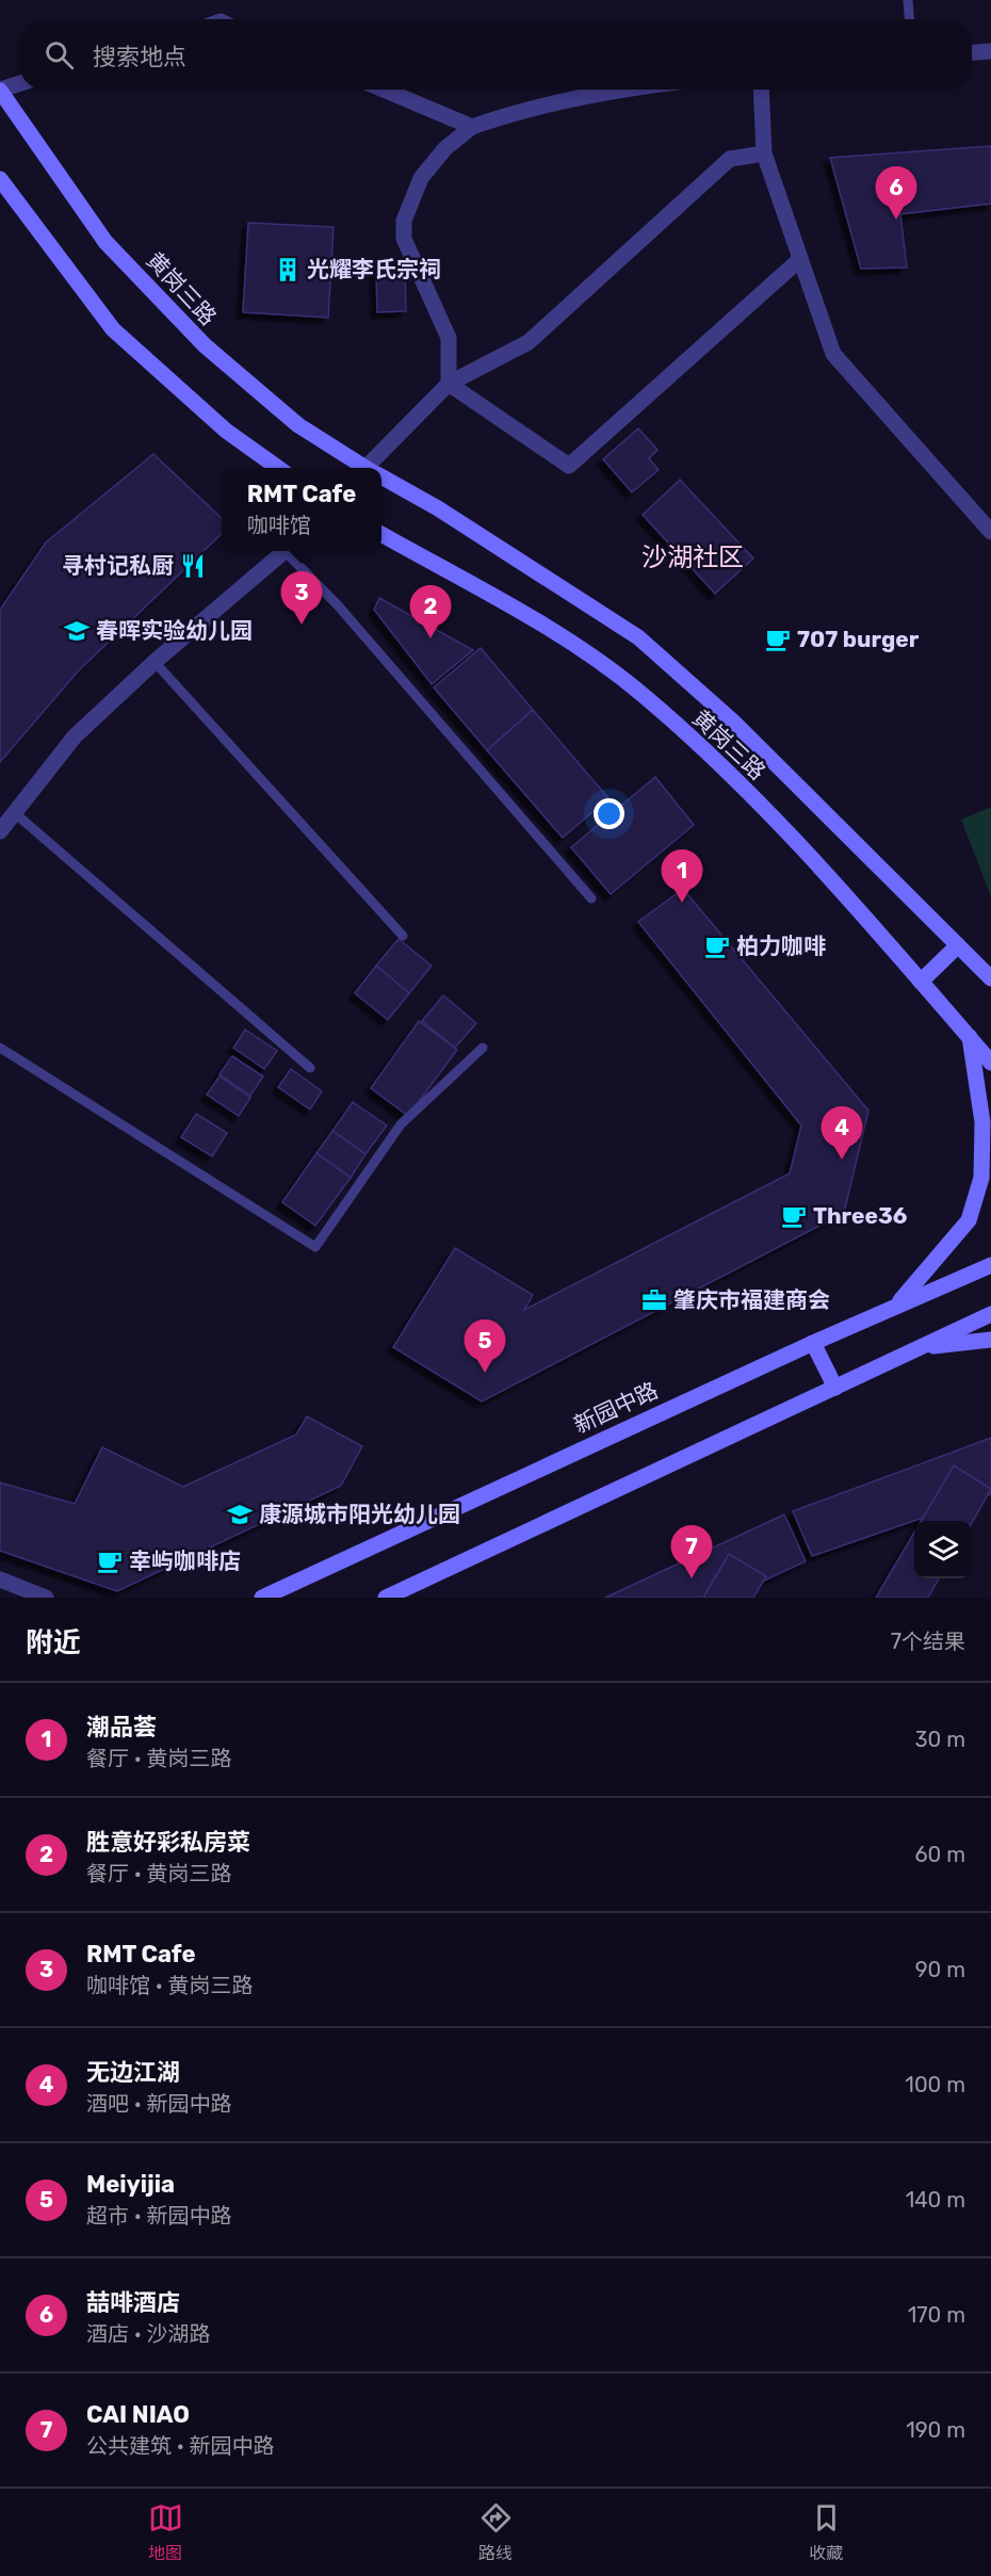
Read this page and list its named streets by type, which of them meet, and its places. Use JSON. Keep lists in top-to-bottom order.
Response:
{
  "streets": {
    "main road": ["黄岗三路", "新园中路"]
  },
  "districts": ["沙湖社区"],
  "places": {
    "building": ["光耀李氏宗祠"],
    "restaurant": ["寻村记私厨"],
    "school or university": ["春晖实验幼儿园", "康源城市阳光幼儿园"],
    "cafe": [
      "707 burger",
      "柏力咖啡",
      "Three36",
      "幸屿咖啡店"
    ],
    "office": ["肇庆市福建商会"]
  },
  "page": {
    "search": "搜索地点",
    "pins": [
      "6",
      "3",
      "2",
      "1",
      "4",
      "5",
      "7"
    ],
    "popup": ["RMT Cafe", "咖啡馆"],
    "heading": ["附近", "7个结果"],
    "list": [
      {
        "mark": "1",
        "name": "潮品荟",
        "note": "餐厅 · 黄岗三路",
        "value": "30 m"
      },
      {
        "mark": "2",
        "name": "胜意好彩私房菜",
        "note": "餐厅 · 黄岗三路",
        "value": "60 m"
      },
      {
        "mark": "3",
        "name": "RMT Cafe",
        "note": "咖啡馆 · 黄岗三路",
        "value": "90 m"
      },
      {
        "mark": "4",
        "name": "无边江湖",
        "note": "酒吧 · 新园中路",
        "value": "100 m"
      },
      {
        "mark": "5",
        "name": "Meiyijia",
        "note": "超市 · 新园中路",
        "value": "140 m"
      },
      {
        "mark": "6",
        "name": "喆啡酒店",
        "note": "酒店 · 沙湖路",
        "value": "170 m"
      },
      {
        "mark": "7",
        "name": "CAI NIAO",
        "note": "公共建筑 · 新园中路",
        "value": "190 m"
      }
    ],
    "nav": ["地图", "路线", "收藏"]
  }
}
